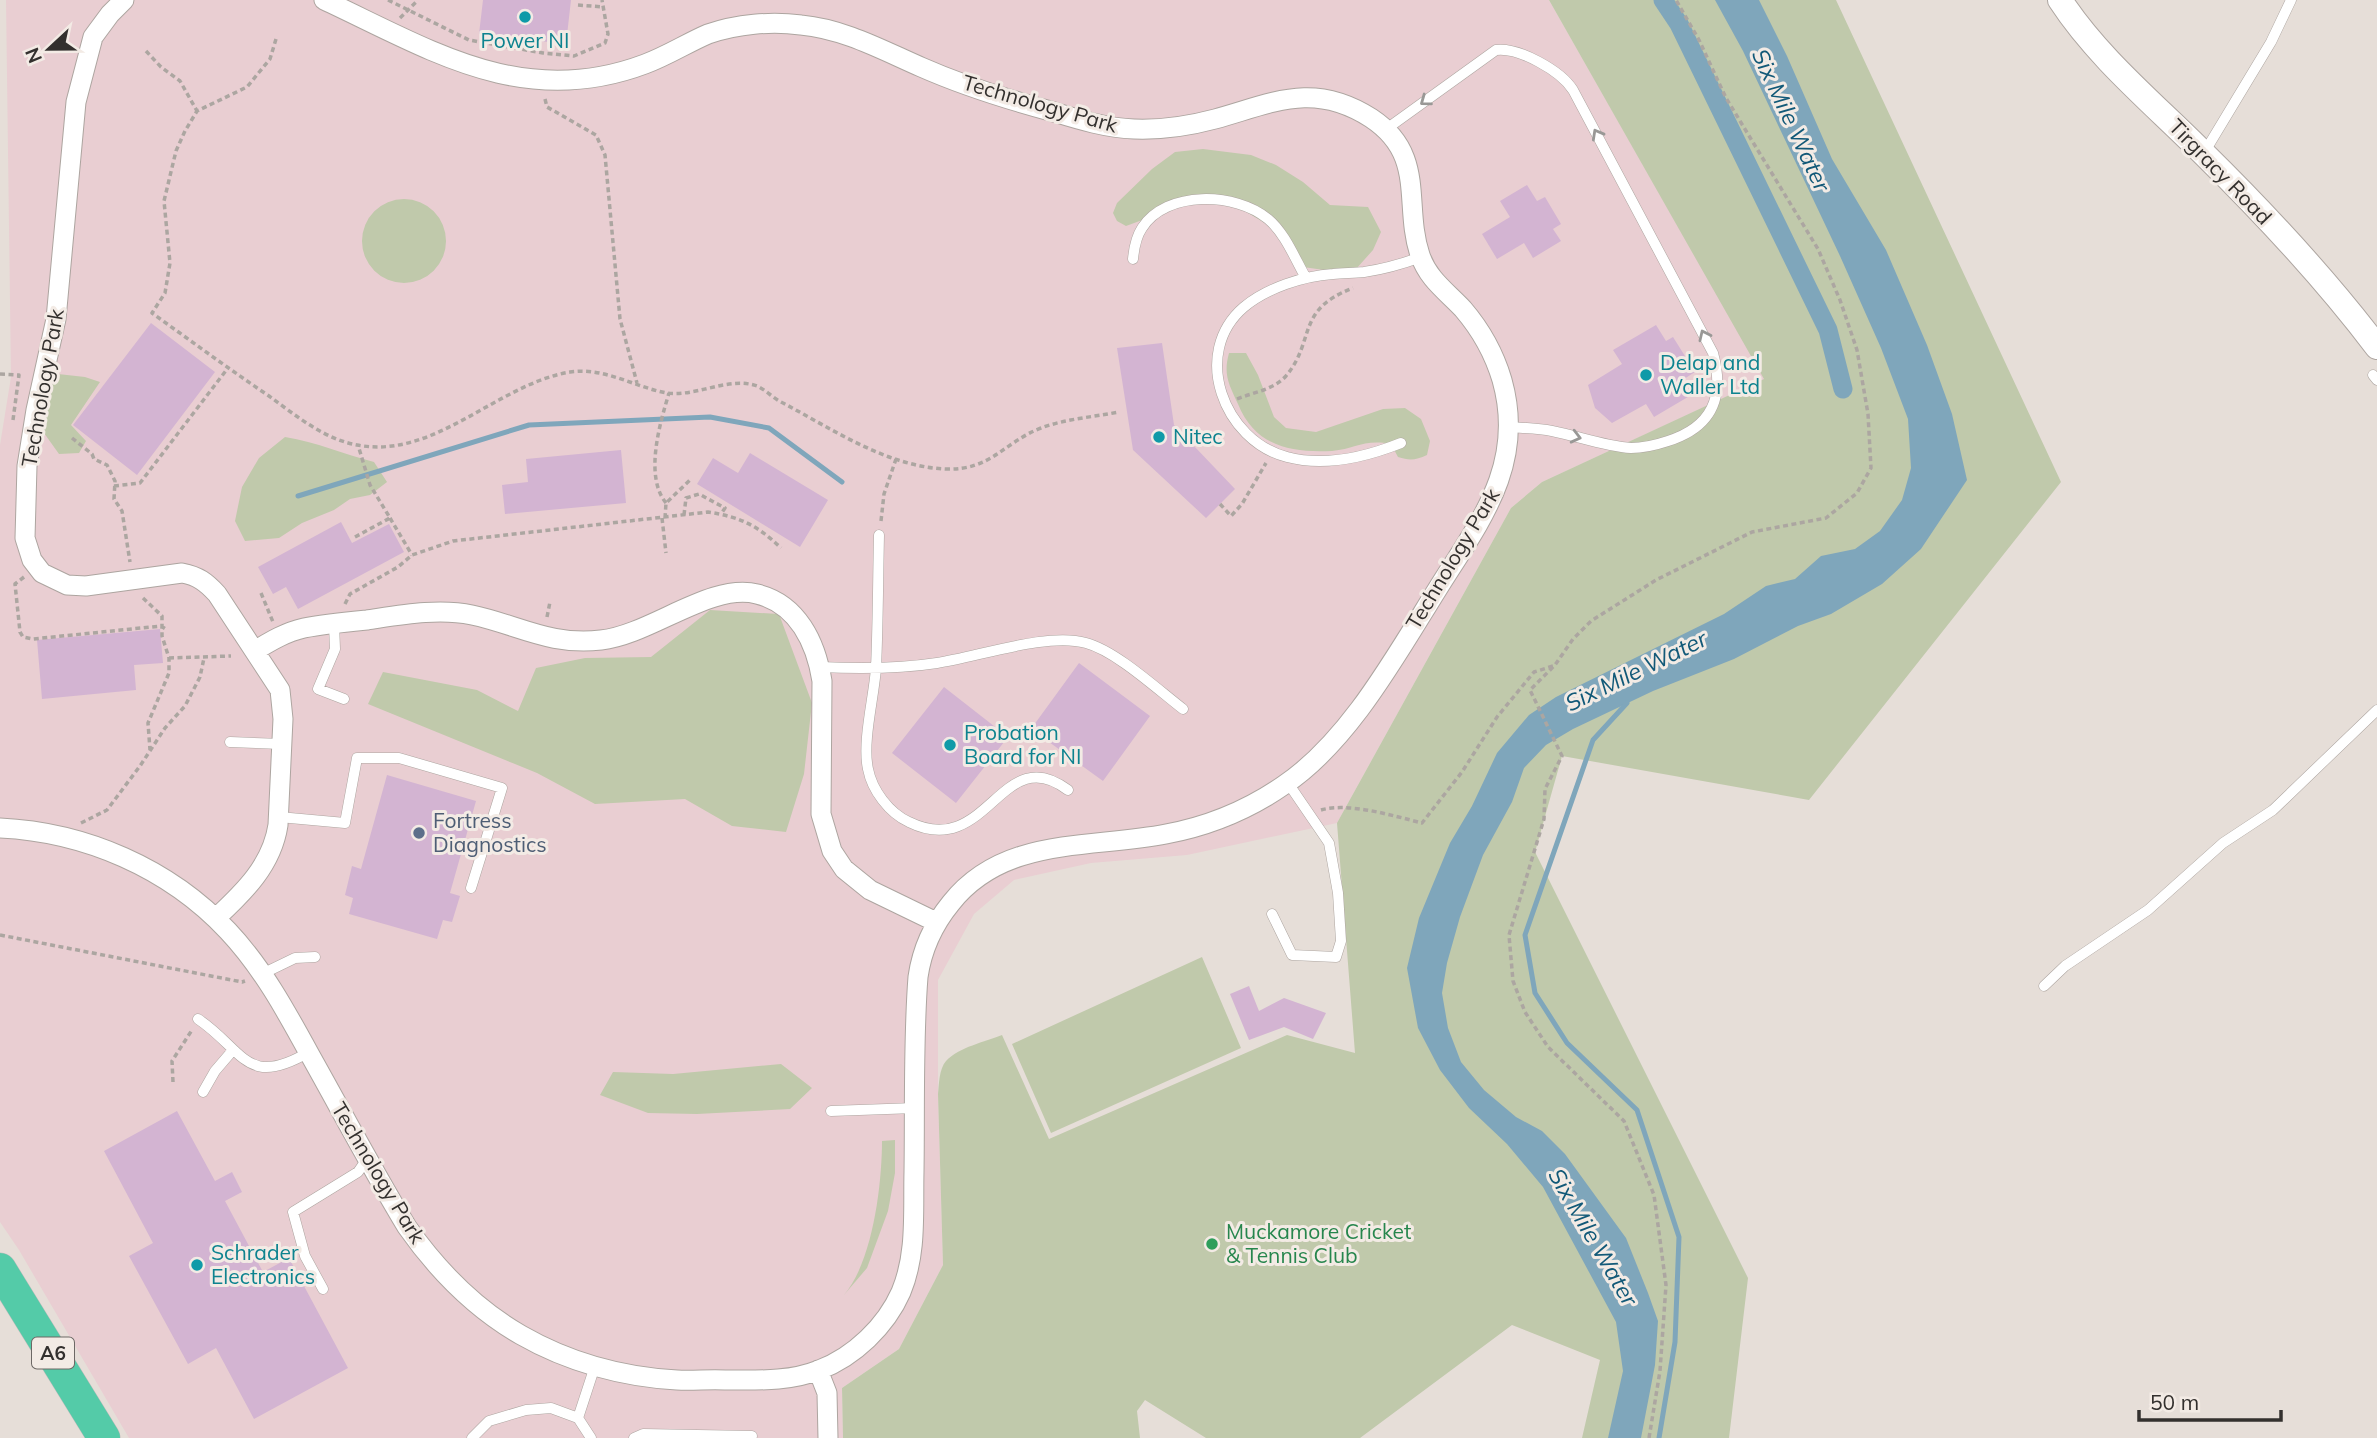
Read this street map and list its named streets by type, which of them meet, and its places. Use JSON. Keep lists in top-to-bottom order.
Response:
{
  "streets": {
    "highway": ["A6"],
    "street": ["Technology Park", "Tirgracy Road"]
  },
  "water": ["Six Mile Water"],
  "places": [
    "Power NI",
    "Delap and Waller Ltd",
    "Nitec",
    "Probation Board for NI",
    "Fortress Diagnostics",
    "Muckamore Cricket & Tennis Club",
    "Schrader Electronics"
  ],
  "scale_bar": "50 m",
  "north": "left"
}
